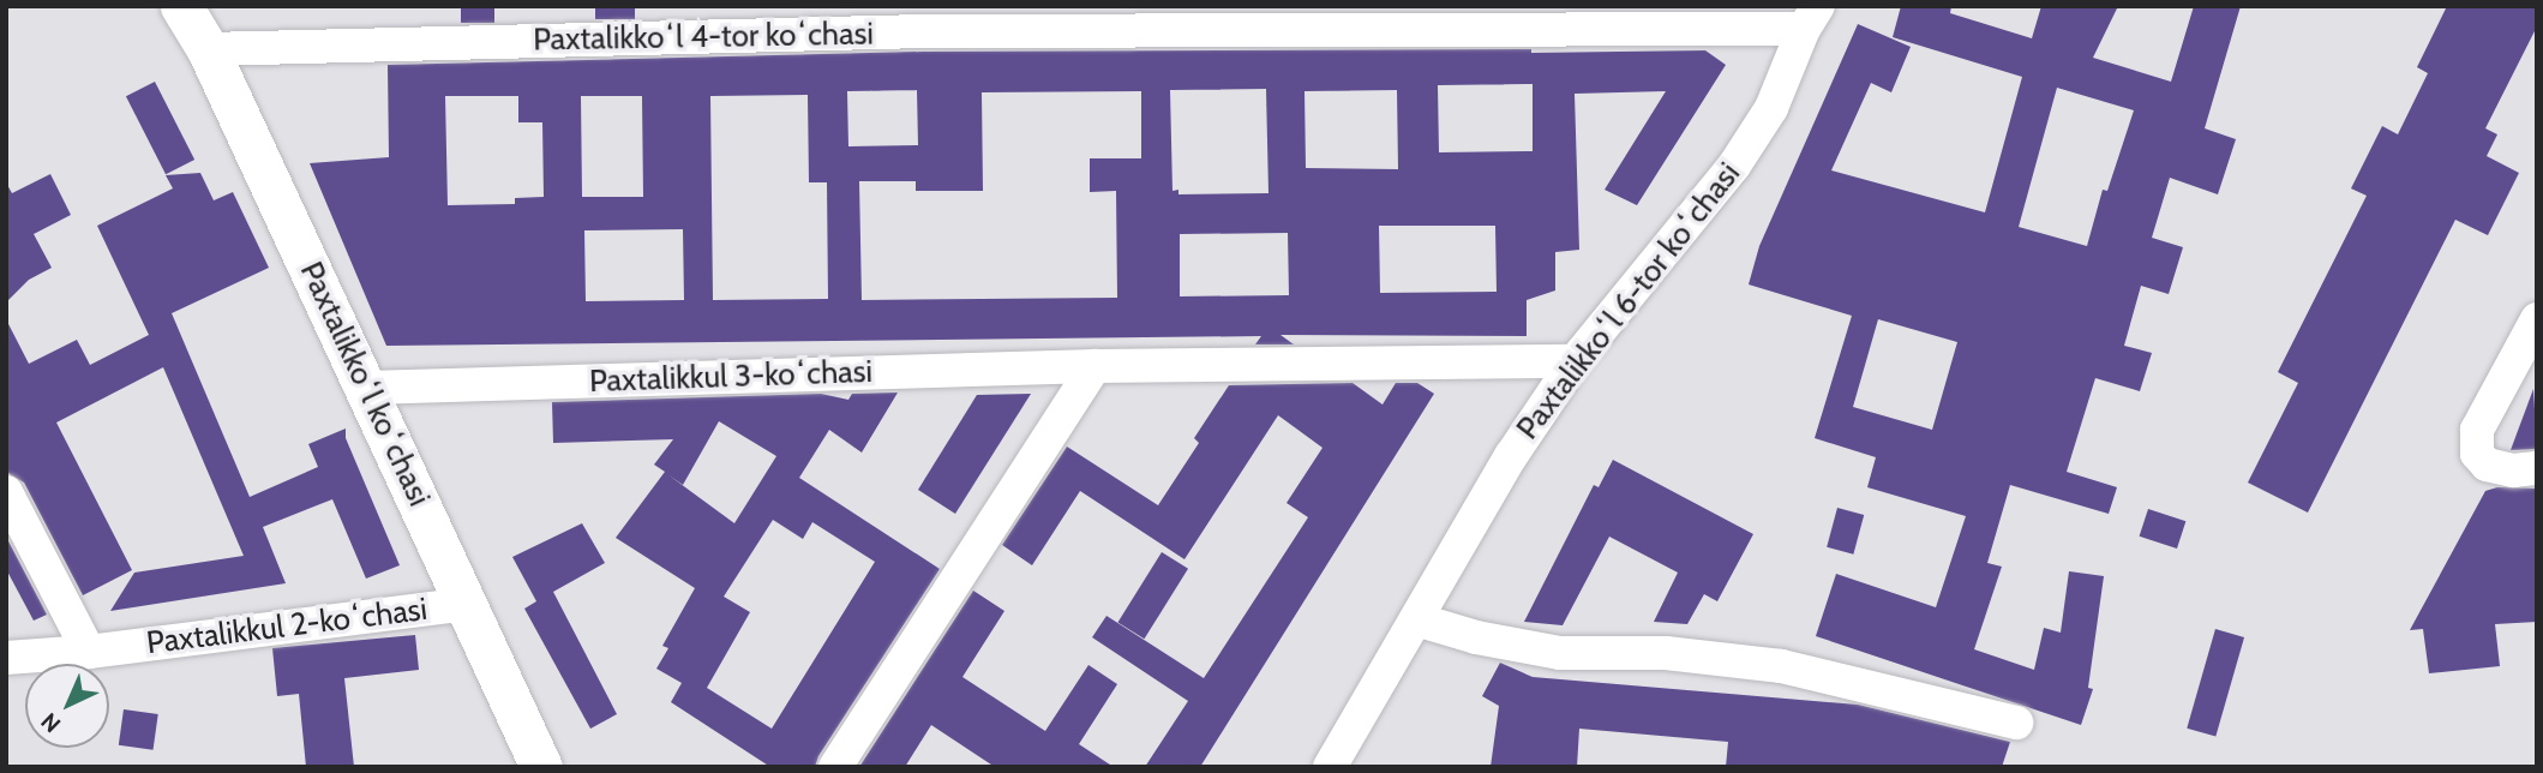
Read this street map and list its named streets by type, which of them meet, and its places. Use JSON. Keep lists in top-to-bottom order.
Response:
{
  "streets": {
    "street": [
      "Paxtalikkoʻl 4-tor koʻchasi",
      "Paxtalikkoʻl 6-tor koʻchasi",
      "Paxtalikkul 3-koʻchasi",
      "Paxtalikkoʻl koʻchasi",
      "Paxtalikkul 2-koʻchasi"
    ]
  },
  "crossings": [
    ["Paxtalikkoʻl 4-tor koʻchasi", "Paxtalikkoʻl 6-tor koʻchasi"],
    ["Paxtalikkoʻl 4-tor koʻchasi", "Paxtalikkoʻl koʻchasi"],
    ["Paxtalikkoʻl 6-tor koʻchasi", "Paxtalikkul 3-koʻchasi"],
    ["Paxtalikkul 3-koʻchasi", "Paxtalikkoʻl koʻchasi"],
    ["Paxtalikkoʻl koʻchasi", "Paxtalikkul 2-koʻchasi"]
  ],
  "north": "bottom left"
}
